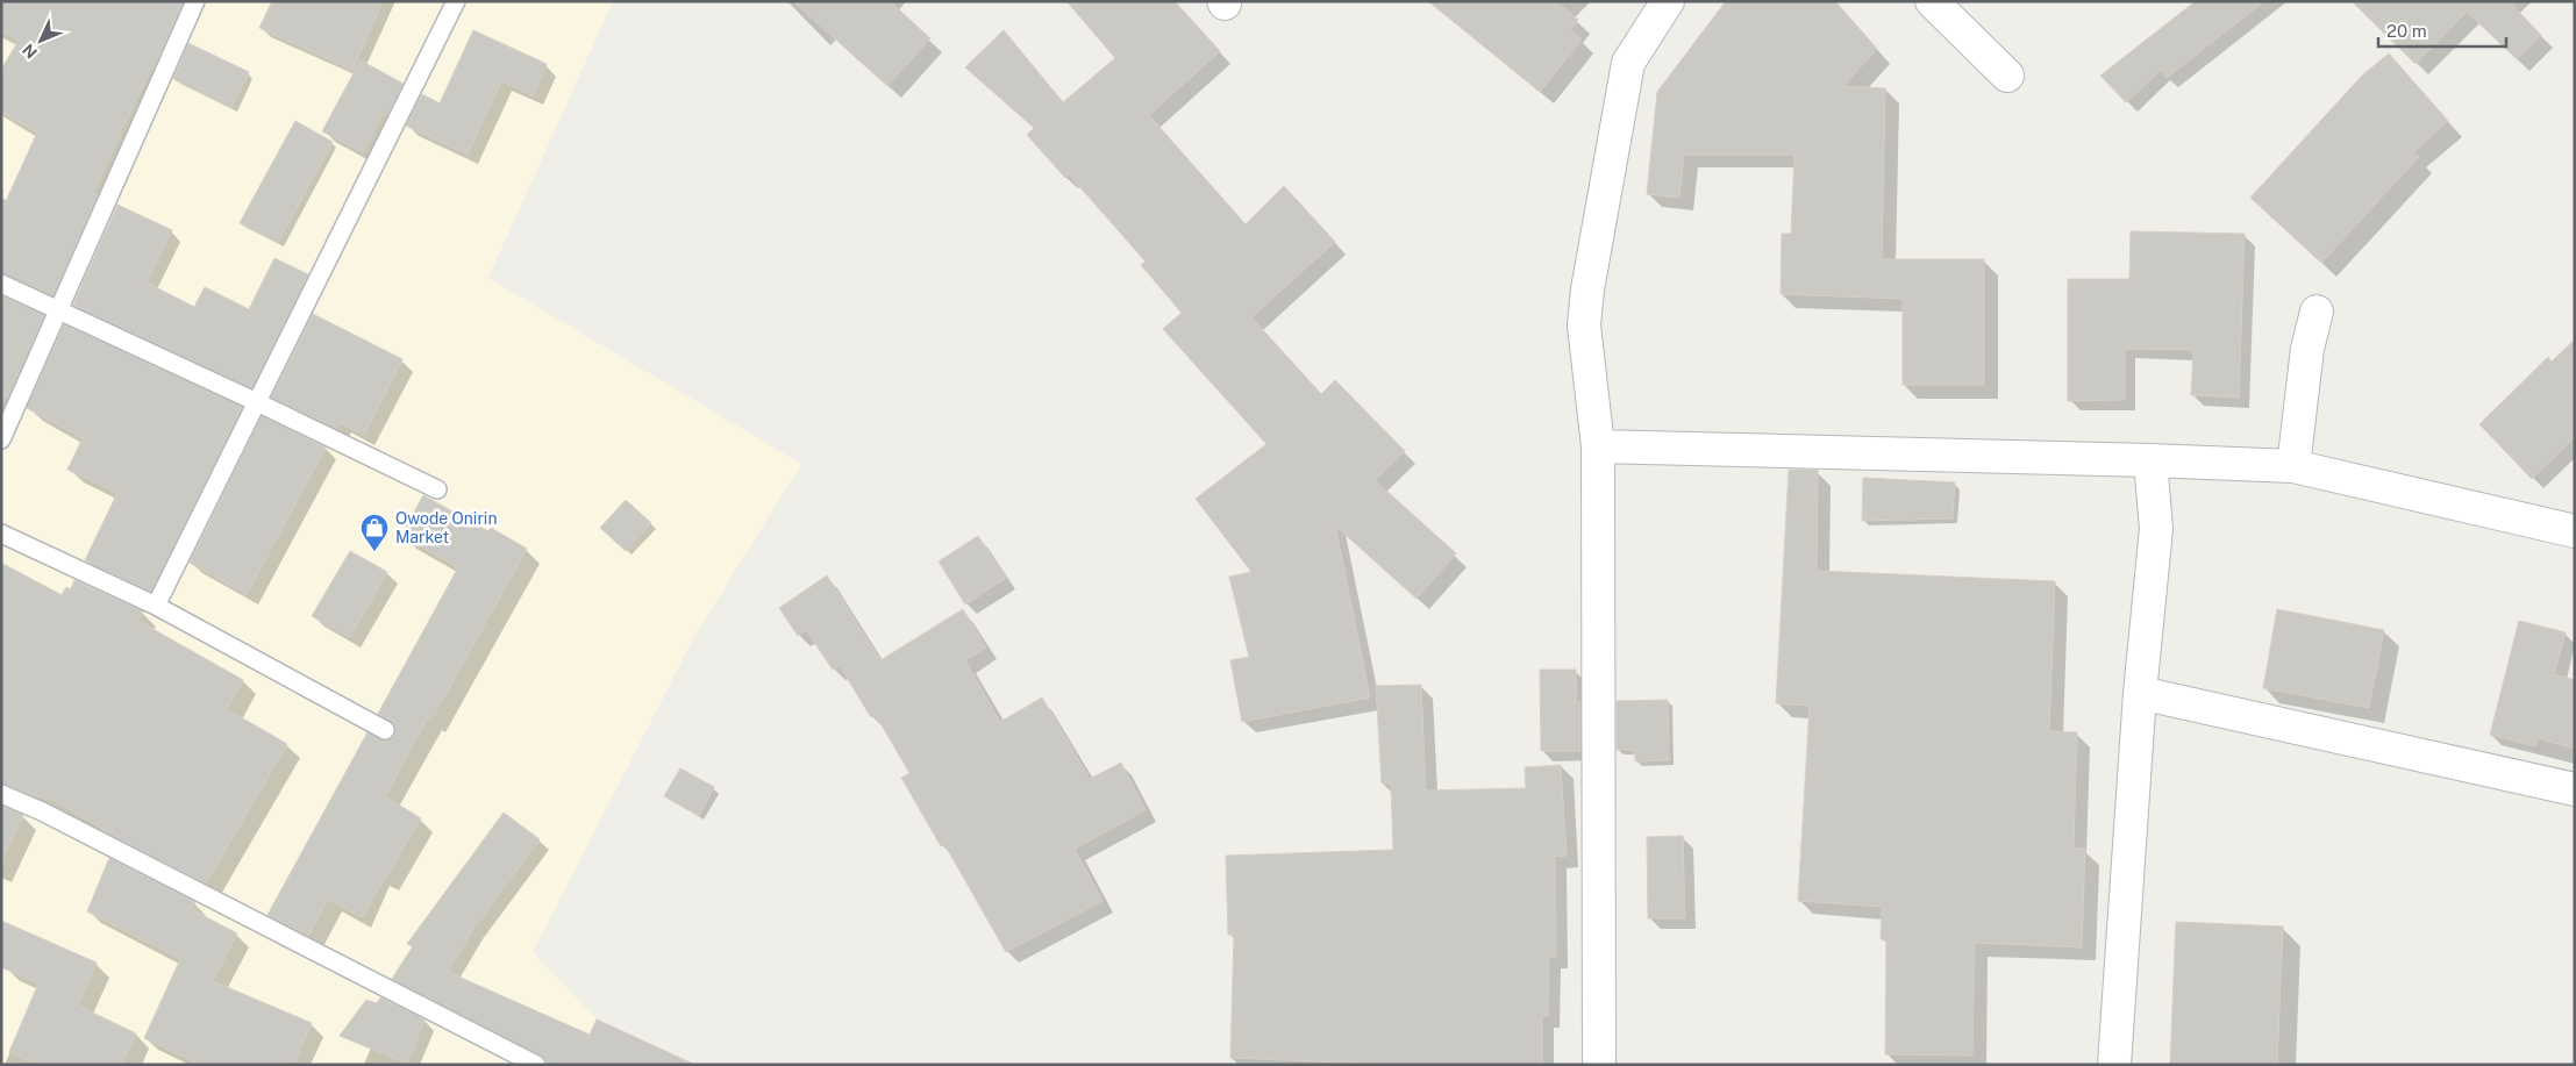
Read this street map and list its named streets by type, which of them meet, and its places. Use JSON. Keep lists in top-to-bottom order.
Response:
{
  "places": {
    "shop": ["Owode Onirin Market"]
  },
  "scale_bar": "20 m",
  "north": "bottom left"
}
